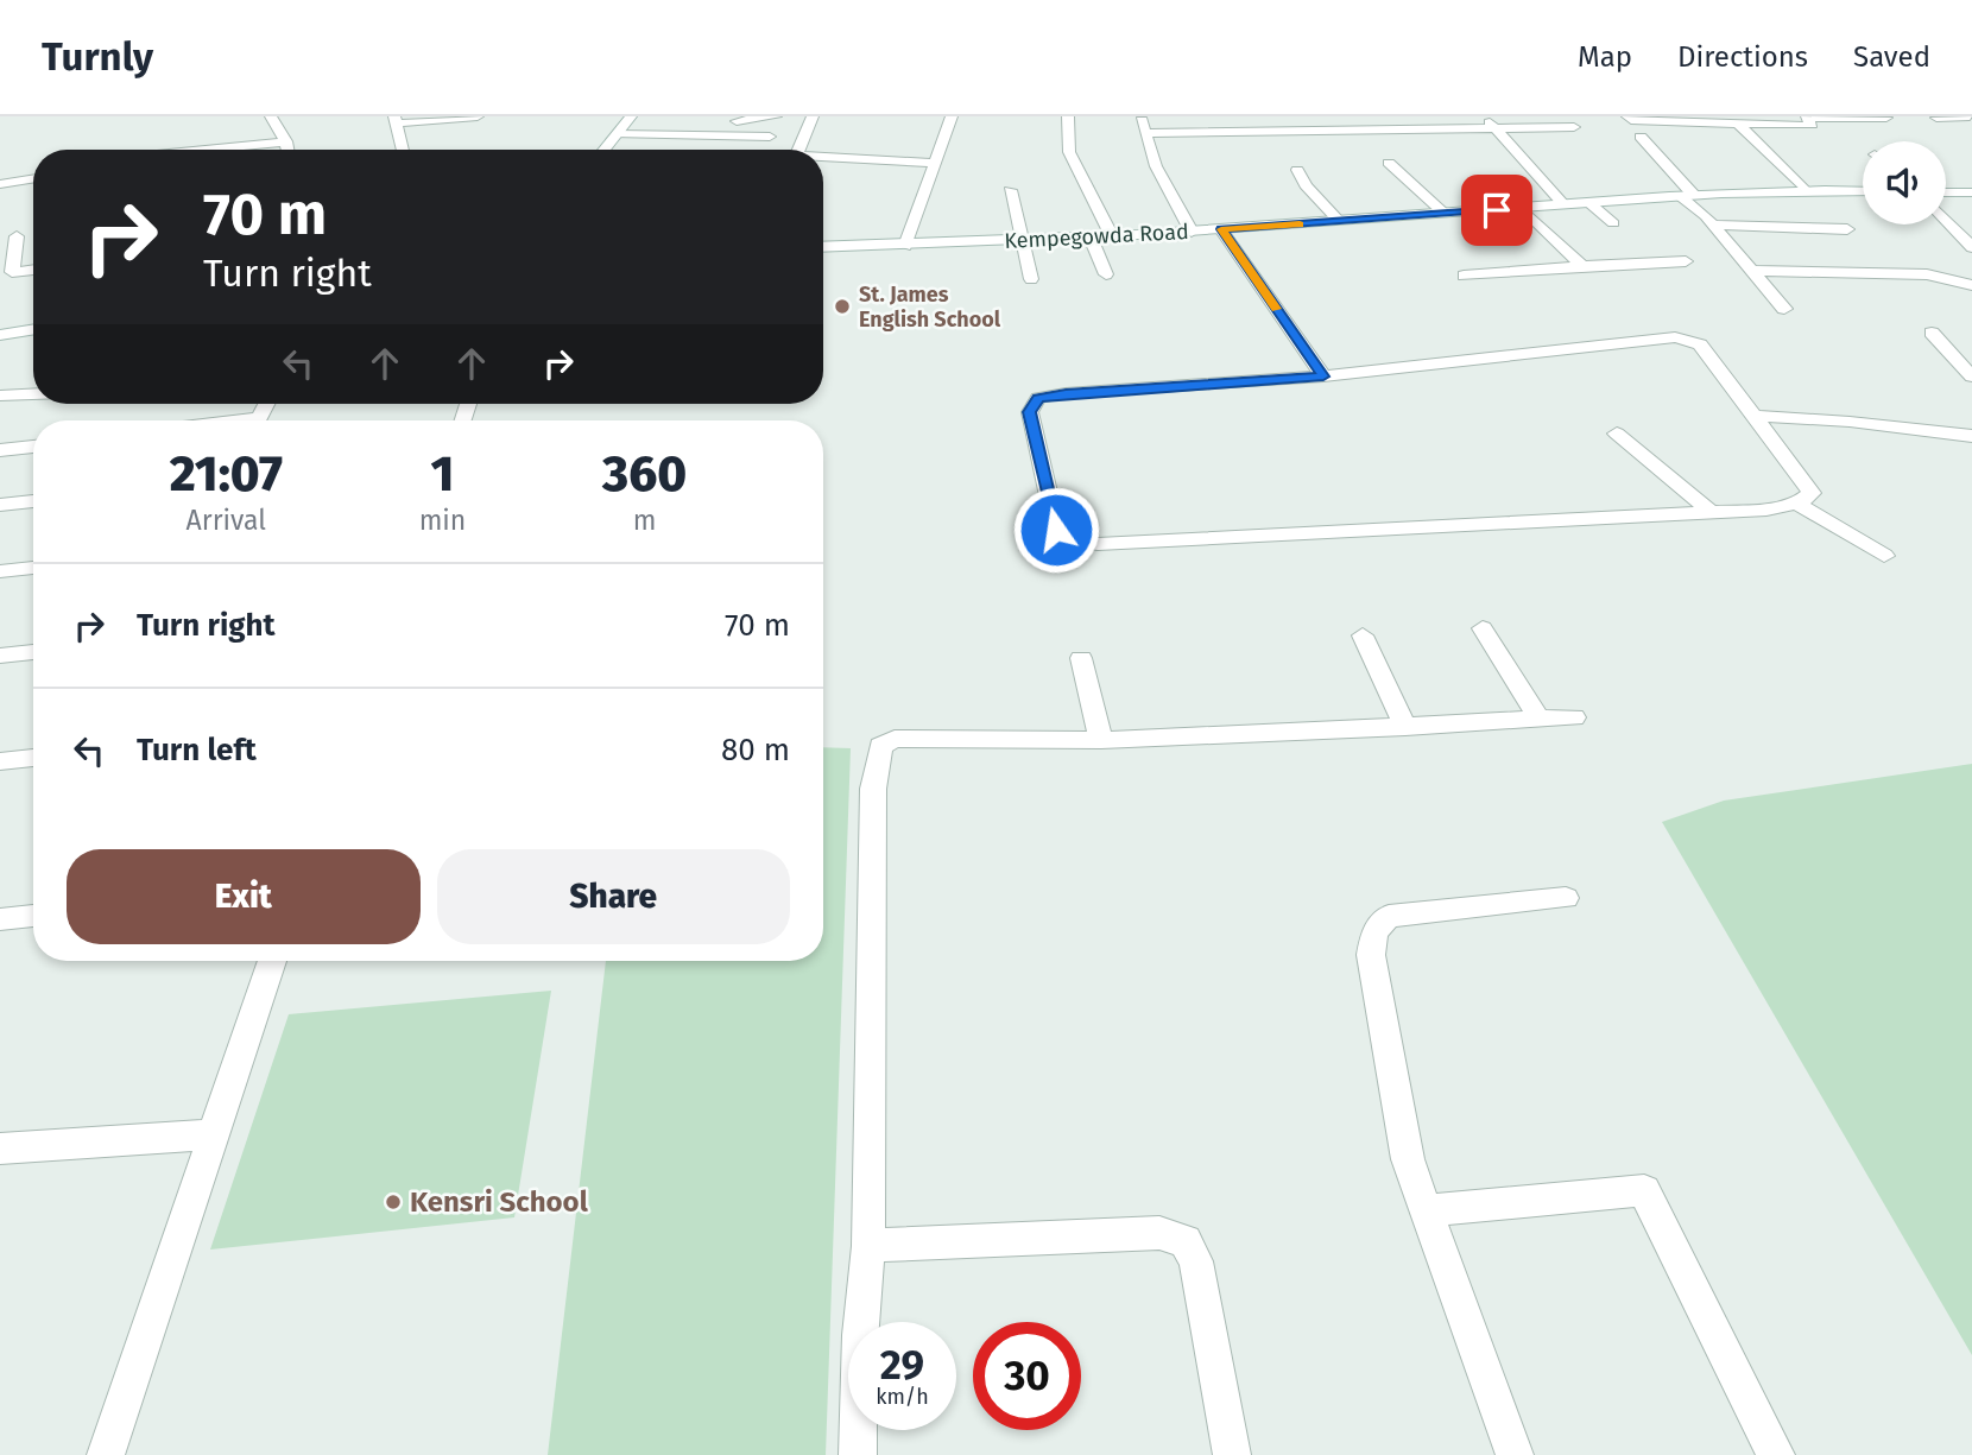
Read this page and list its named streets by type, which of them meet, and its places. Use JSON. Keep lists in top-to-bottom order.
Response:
{
  "streets": {
    "street": ["Kempegowda Road"]
  },
  "places": ["St. James English School", "Kensri School"],
  "page": {
    "header": "Turnly",
    "nav": ["Map", "Directions", "Saved"],
    "turn": ["70 m", "Turn right"],
    "eta": [
      "21:07",
      "Arrival",
      "1",
      "min",
      "360",
      "m"
    ],
    "list": [
      {
        "name": "Turn right",
        "value": "70 m"
      },
      {
        "name": "Turn left",
        "value": "80 m"
      }
    ],
    "buttons": ["Exit", "Share"],
    "speed": "29 km/h",
    "limit": "30"
  }
}
